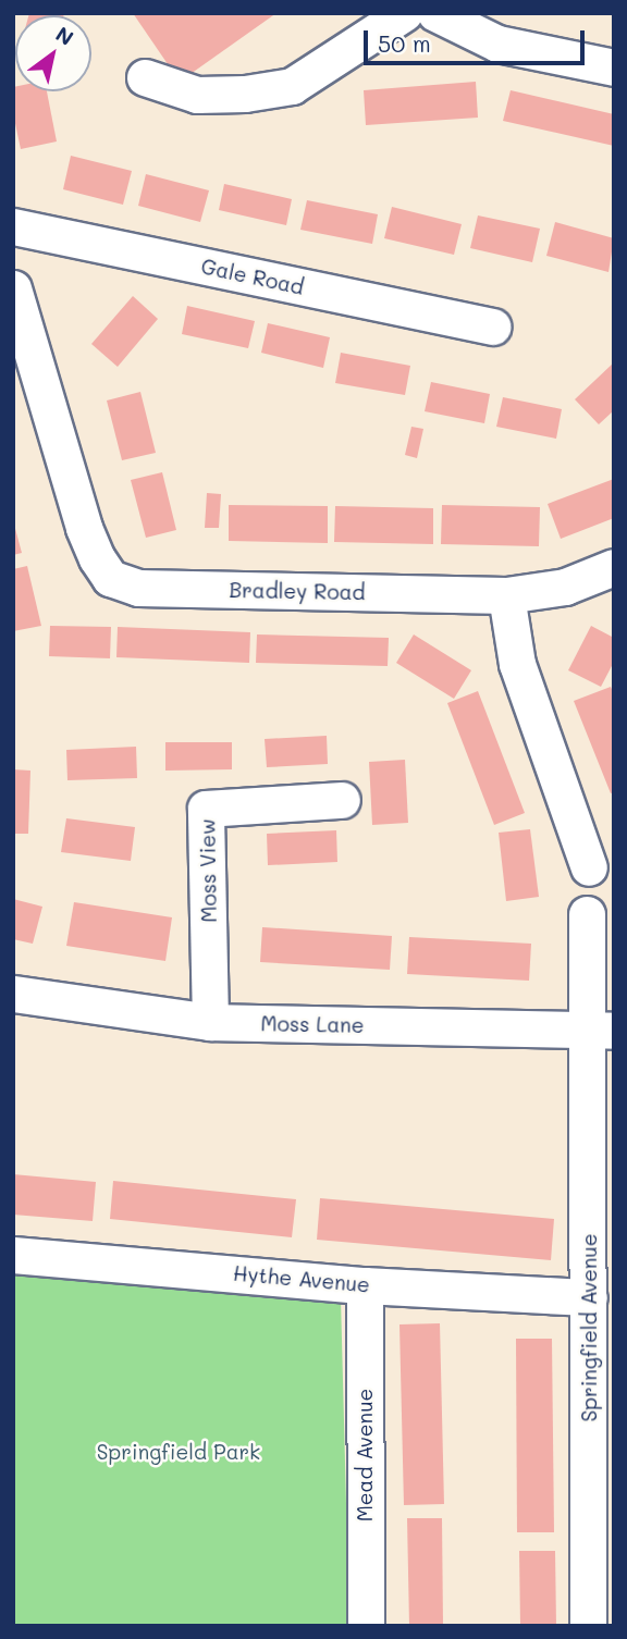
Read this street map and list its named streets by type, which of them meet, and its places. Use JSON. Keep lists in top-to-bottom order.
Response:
{
  "streets": {
    "street": [
      "Gale Road",
      "Bradley Road",
      "Moss View",
      "Moss Lane",
      "Hythe Avenue",
      "Springfield Avenue",
      "Mead Avenue"
    ]
  },
  "crossings": [
    ["Moss View", "Moss Lane"],
    ["Moss Lane", "Springfield Avenue"],
    ["Hythe Avenue", "Springfield Avenue"],
    ["Hythe Avenue", "Mead Avenue"]
  ],
  "parks": ["Springfield Park"],
  "scale_bar": "50 m",
  "north": "top right"
}
